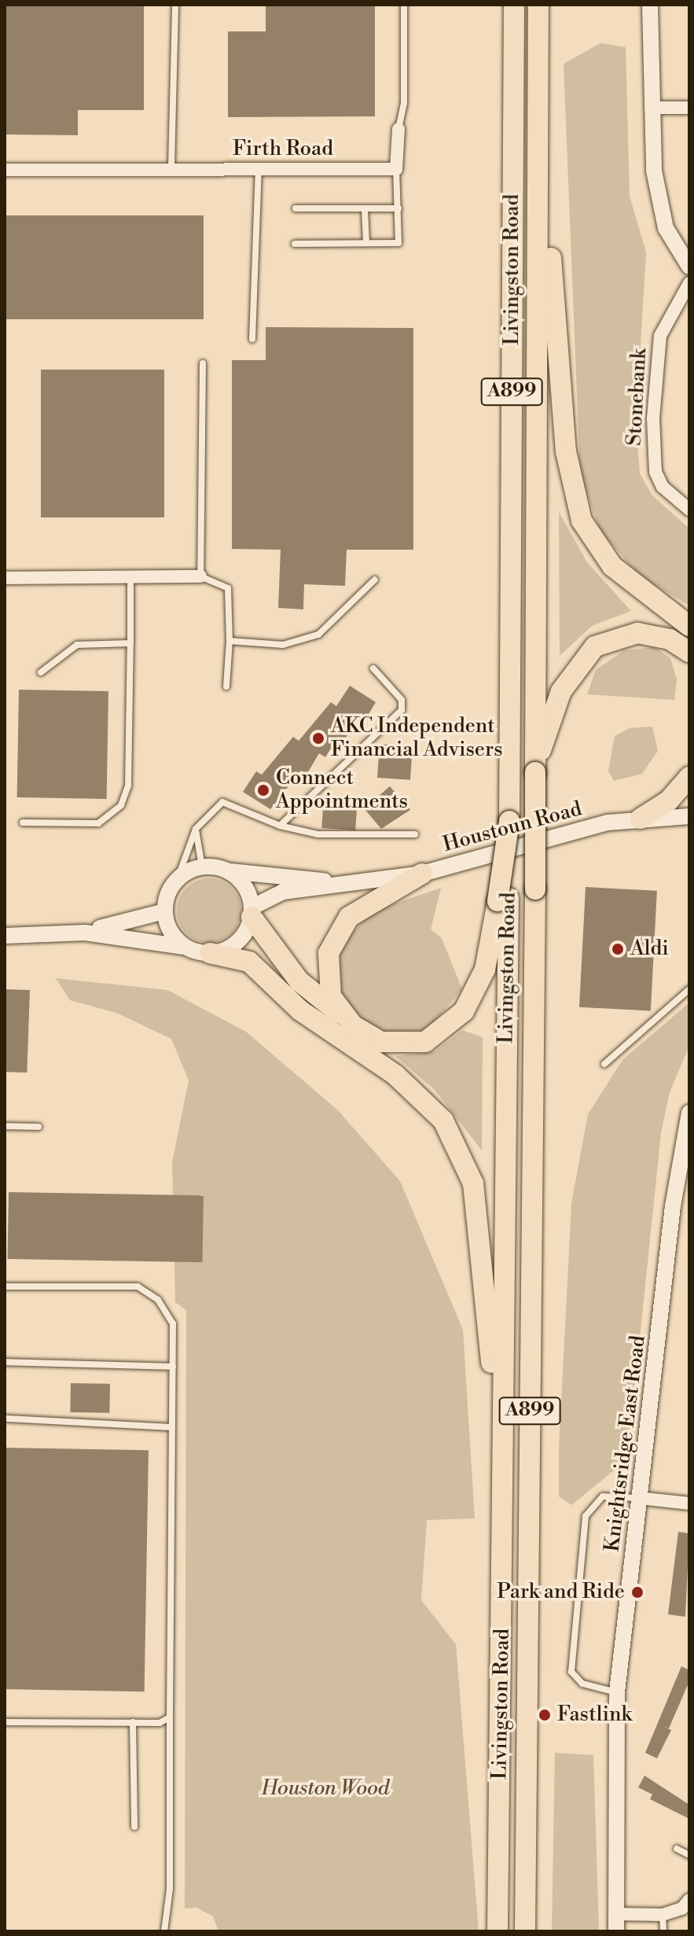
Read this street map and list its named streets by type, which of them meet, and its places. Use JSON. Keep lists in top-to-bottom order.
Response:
{
  "streets": {
    "main road": ["Livingston Road", "A899"],
    "street": [
      "Firth Road",
      "Stonebank",
      "Houstoun Road",
      "Knightsridge East Road"
    ]
  },
  "parks": ["Houston Wood"],
  "places": [
    "AKC Independent Financial Advisers",
    "Connect Appointments",
    "Aldi",
    "Park and Ride",
    "Fastlink"
  ]
}
